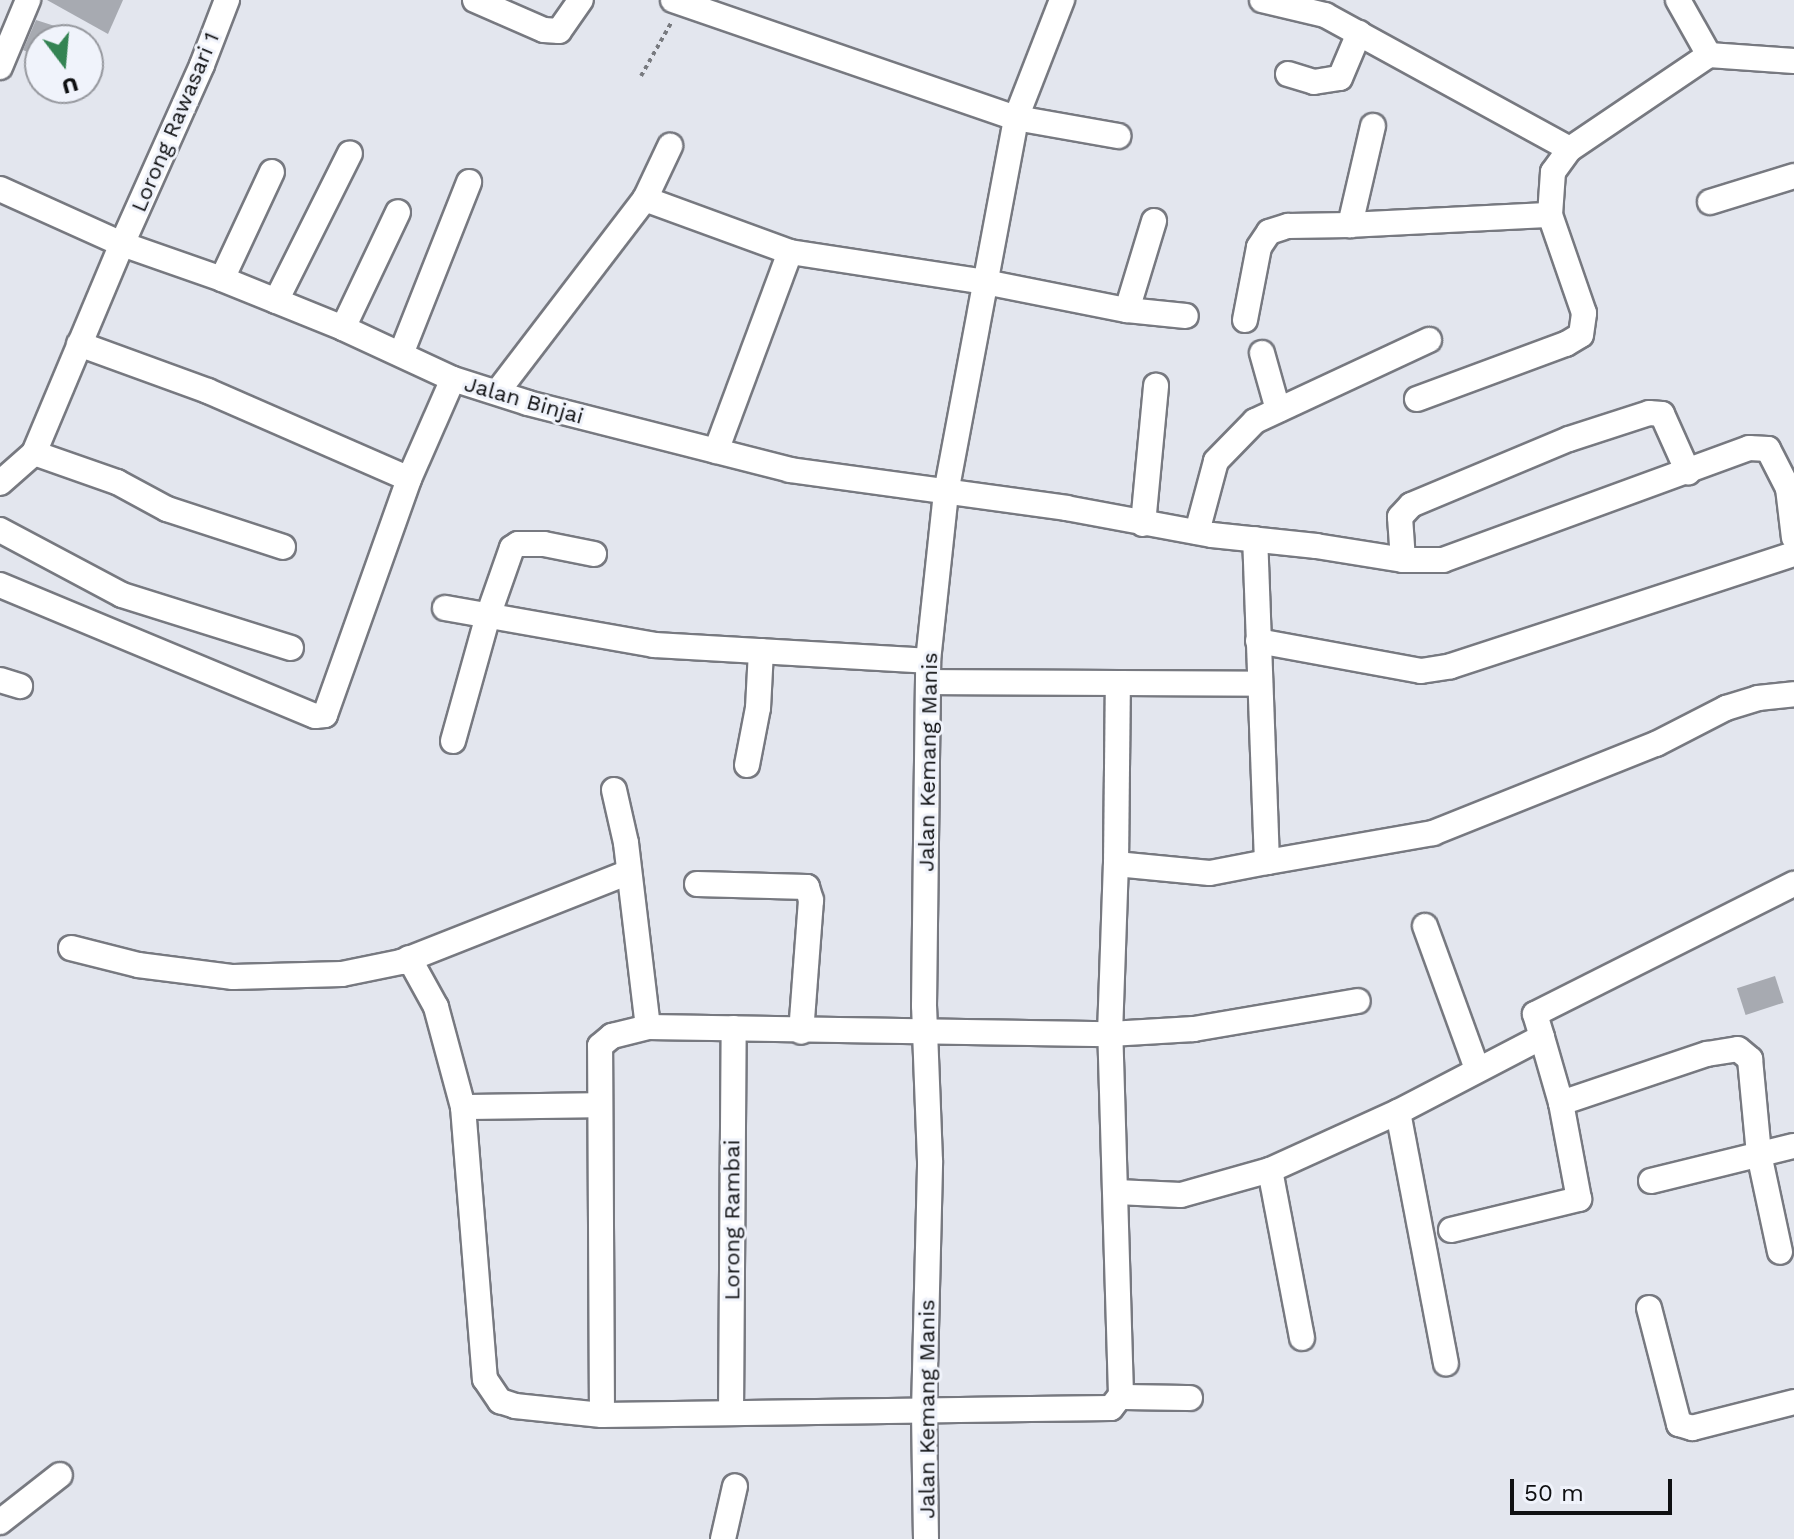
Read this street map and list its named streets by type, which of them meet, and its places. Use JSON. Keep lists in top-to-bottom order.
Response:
{
  "streets": {
    "street": [
      "Lorong Rawasari 1",
      "Jalan Binjai",
      "Jalan Kemang Manis",
      "Lorong Rambai"
    ]
  },
  "crossings": [
    ["Lorong Rawasari 1", "Jalan Binjai"],
    ["Jalan Binjai", "Jalan Kemang Manis"]
  ],
  "scale_bar": "50 m",
  "north": "bottom"
}
